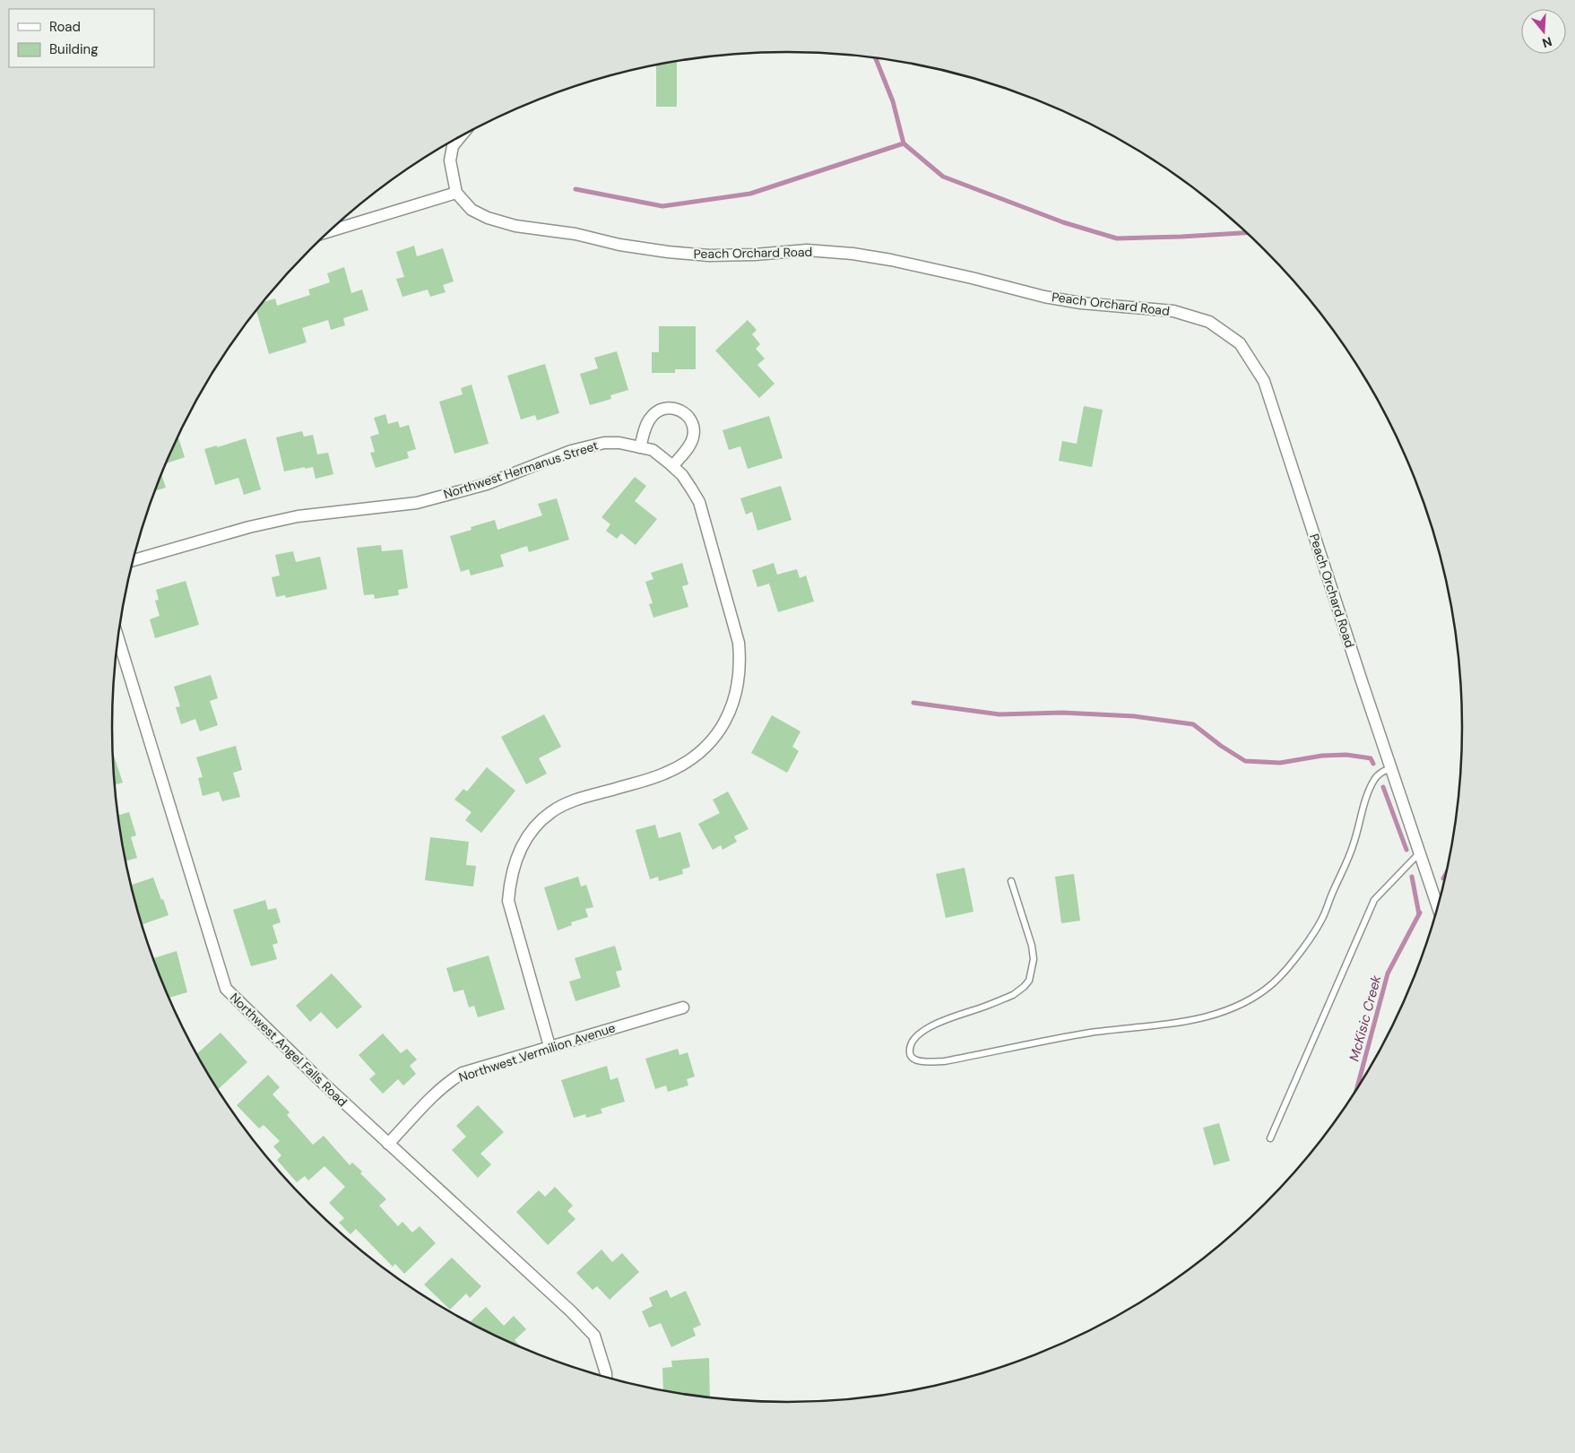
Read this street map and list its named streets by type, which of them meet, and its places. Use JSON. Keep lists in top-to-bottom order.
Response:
{
  "streets": {
    "street": [
      "Peach Orchard Road",
      "Northwest Hermanus Street",
      "Northwest Angel Falls Road",
      "Northwest Vermilion Avenue"
    ]
  },
  "crossings": [
    ["Northwest Hermanus Street", "Northwest Vermilion Avenue"],
    ["Northwest Angel Falls Road", "Northwest Vermilion Avenue"]
  ],
  "water": ["McKisic Creek"],
  "legend": ["Road", "Building"],
  "north": "bottom"
}
